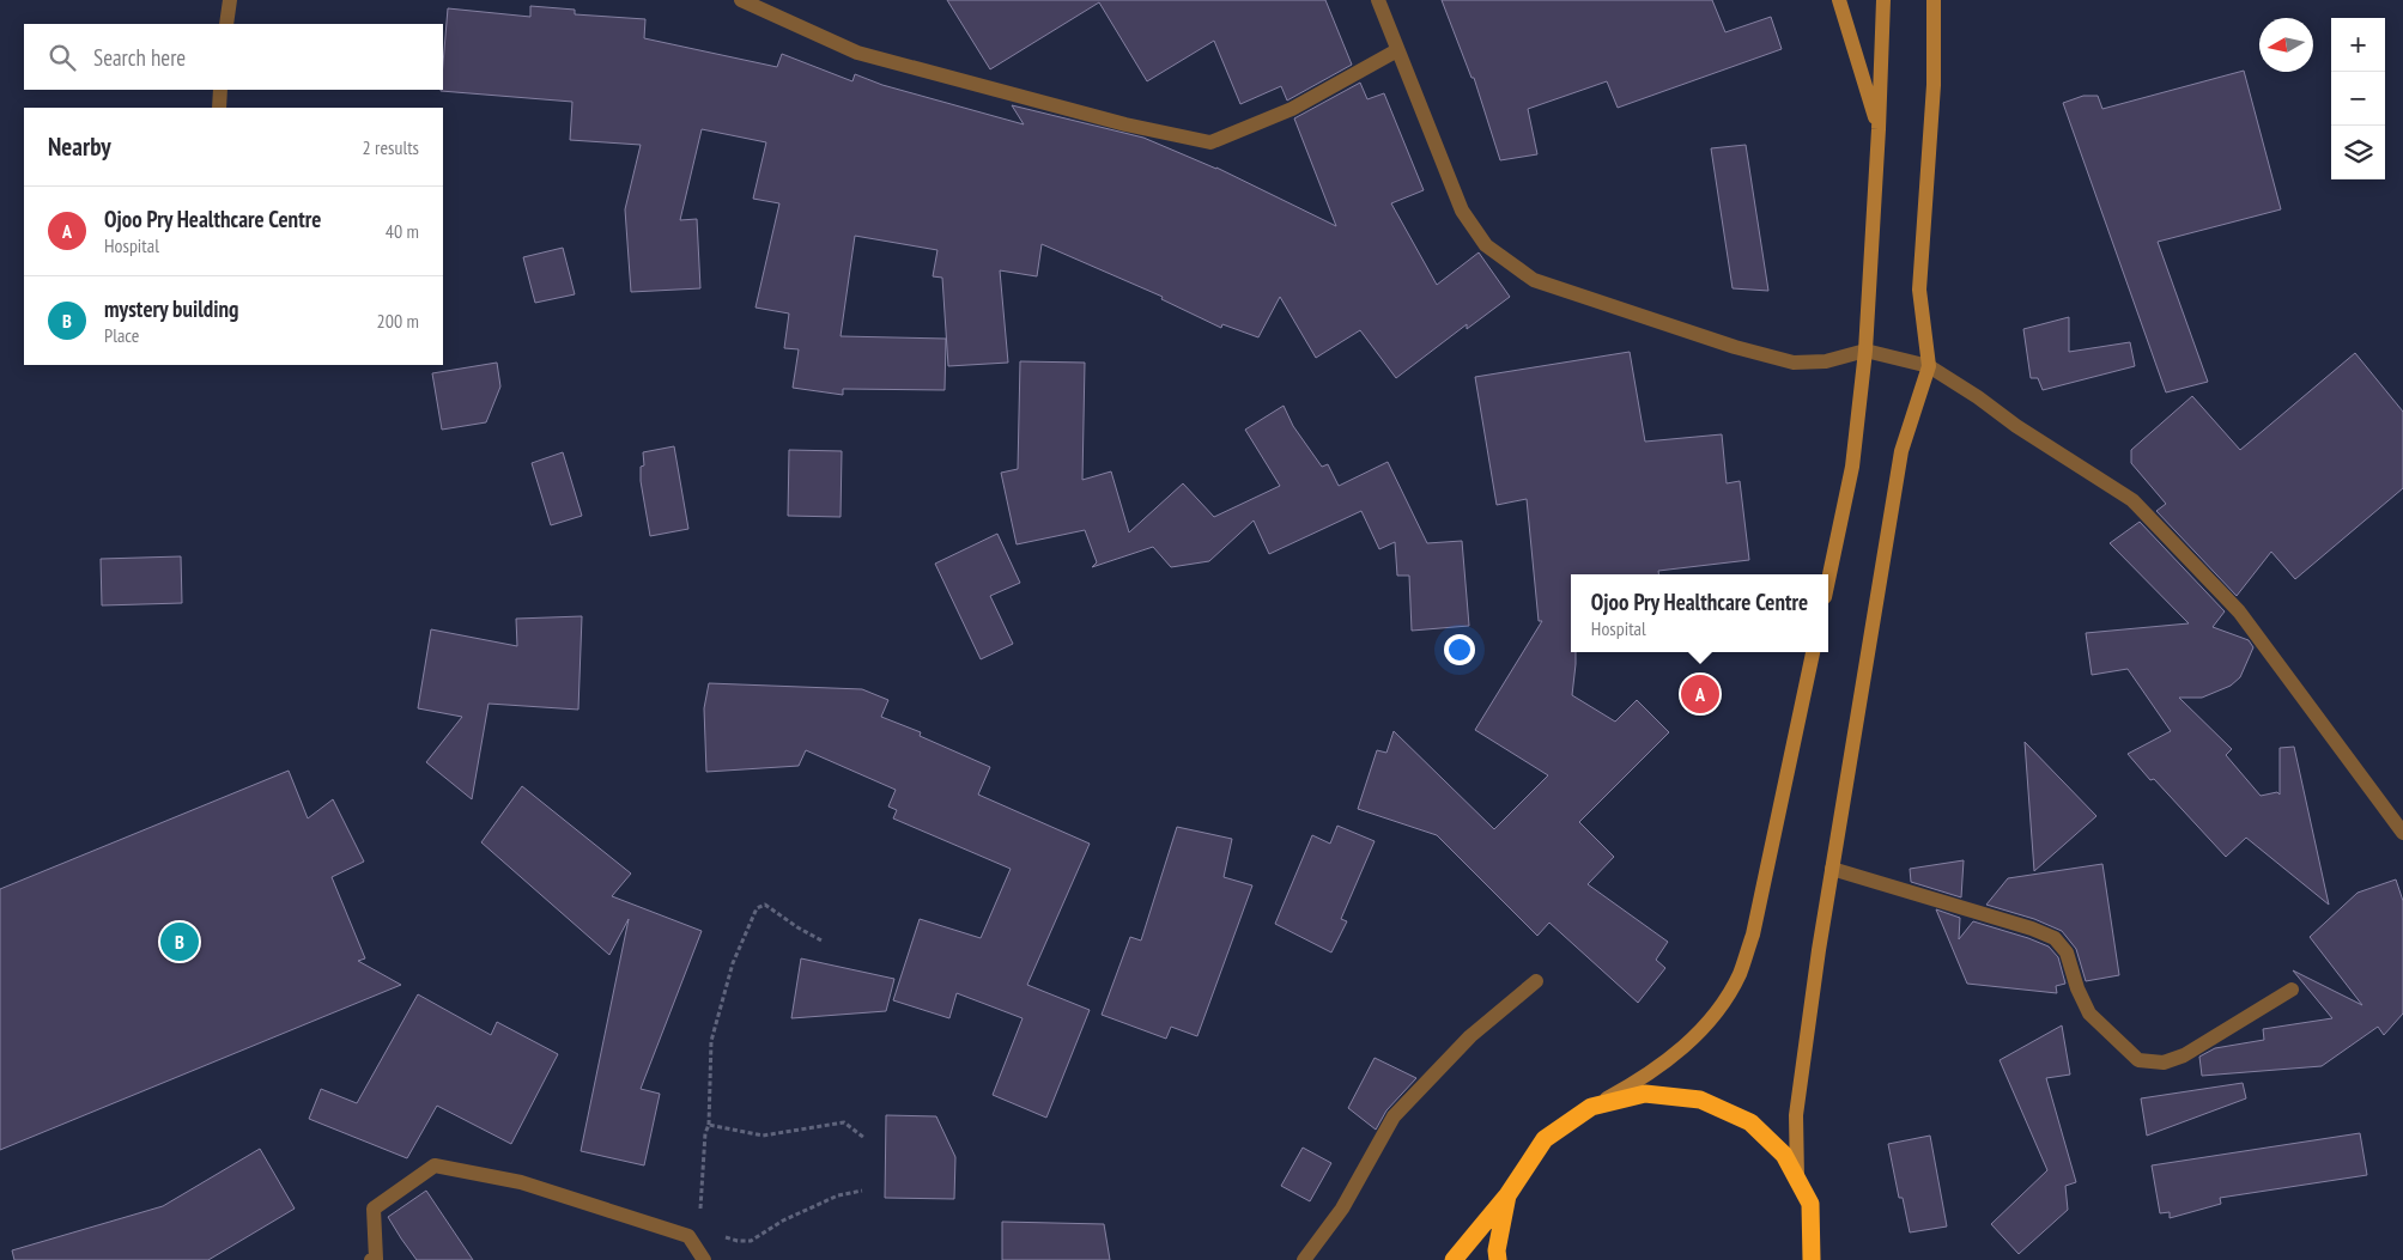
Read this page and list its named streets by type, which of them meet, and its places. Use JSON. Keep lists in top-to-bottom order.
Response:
{
  "north": "left",
  "page": {
    "map_buttons": ["+", "−"],
    "search": "Search here",
    "heading": ["Nearby", "2 results"],
    "list": [
      {
        "mark": "A",
        "name": "Ojoo Pry Healthcare Centre",
        "note": "Hospital",
        "value": "40 m"
      },
      {
        "mark": "B",
        "name": "mystery building",
        "note": "Place",
        "value": "200 m"
      }
    ],
    "popup": ["Ojoo Pry Healthcare Centre", "Hospital"],
    "pins": ["A", "B"]
  }
}
